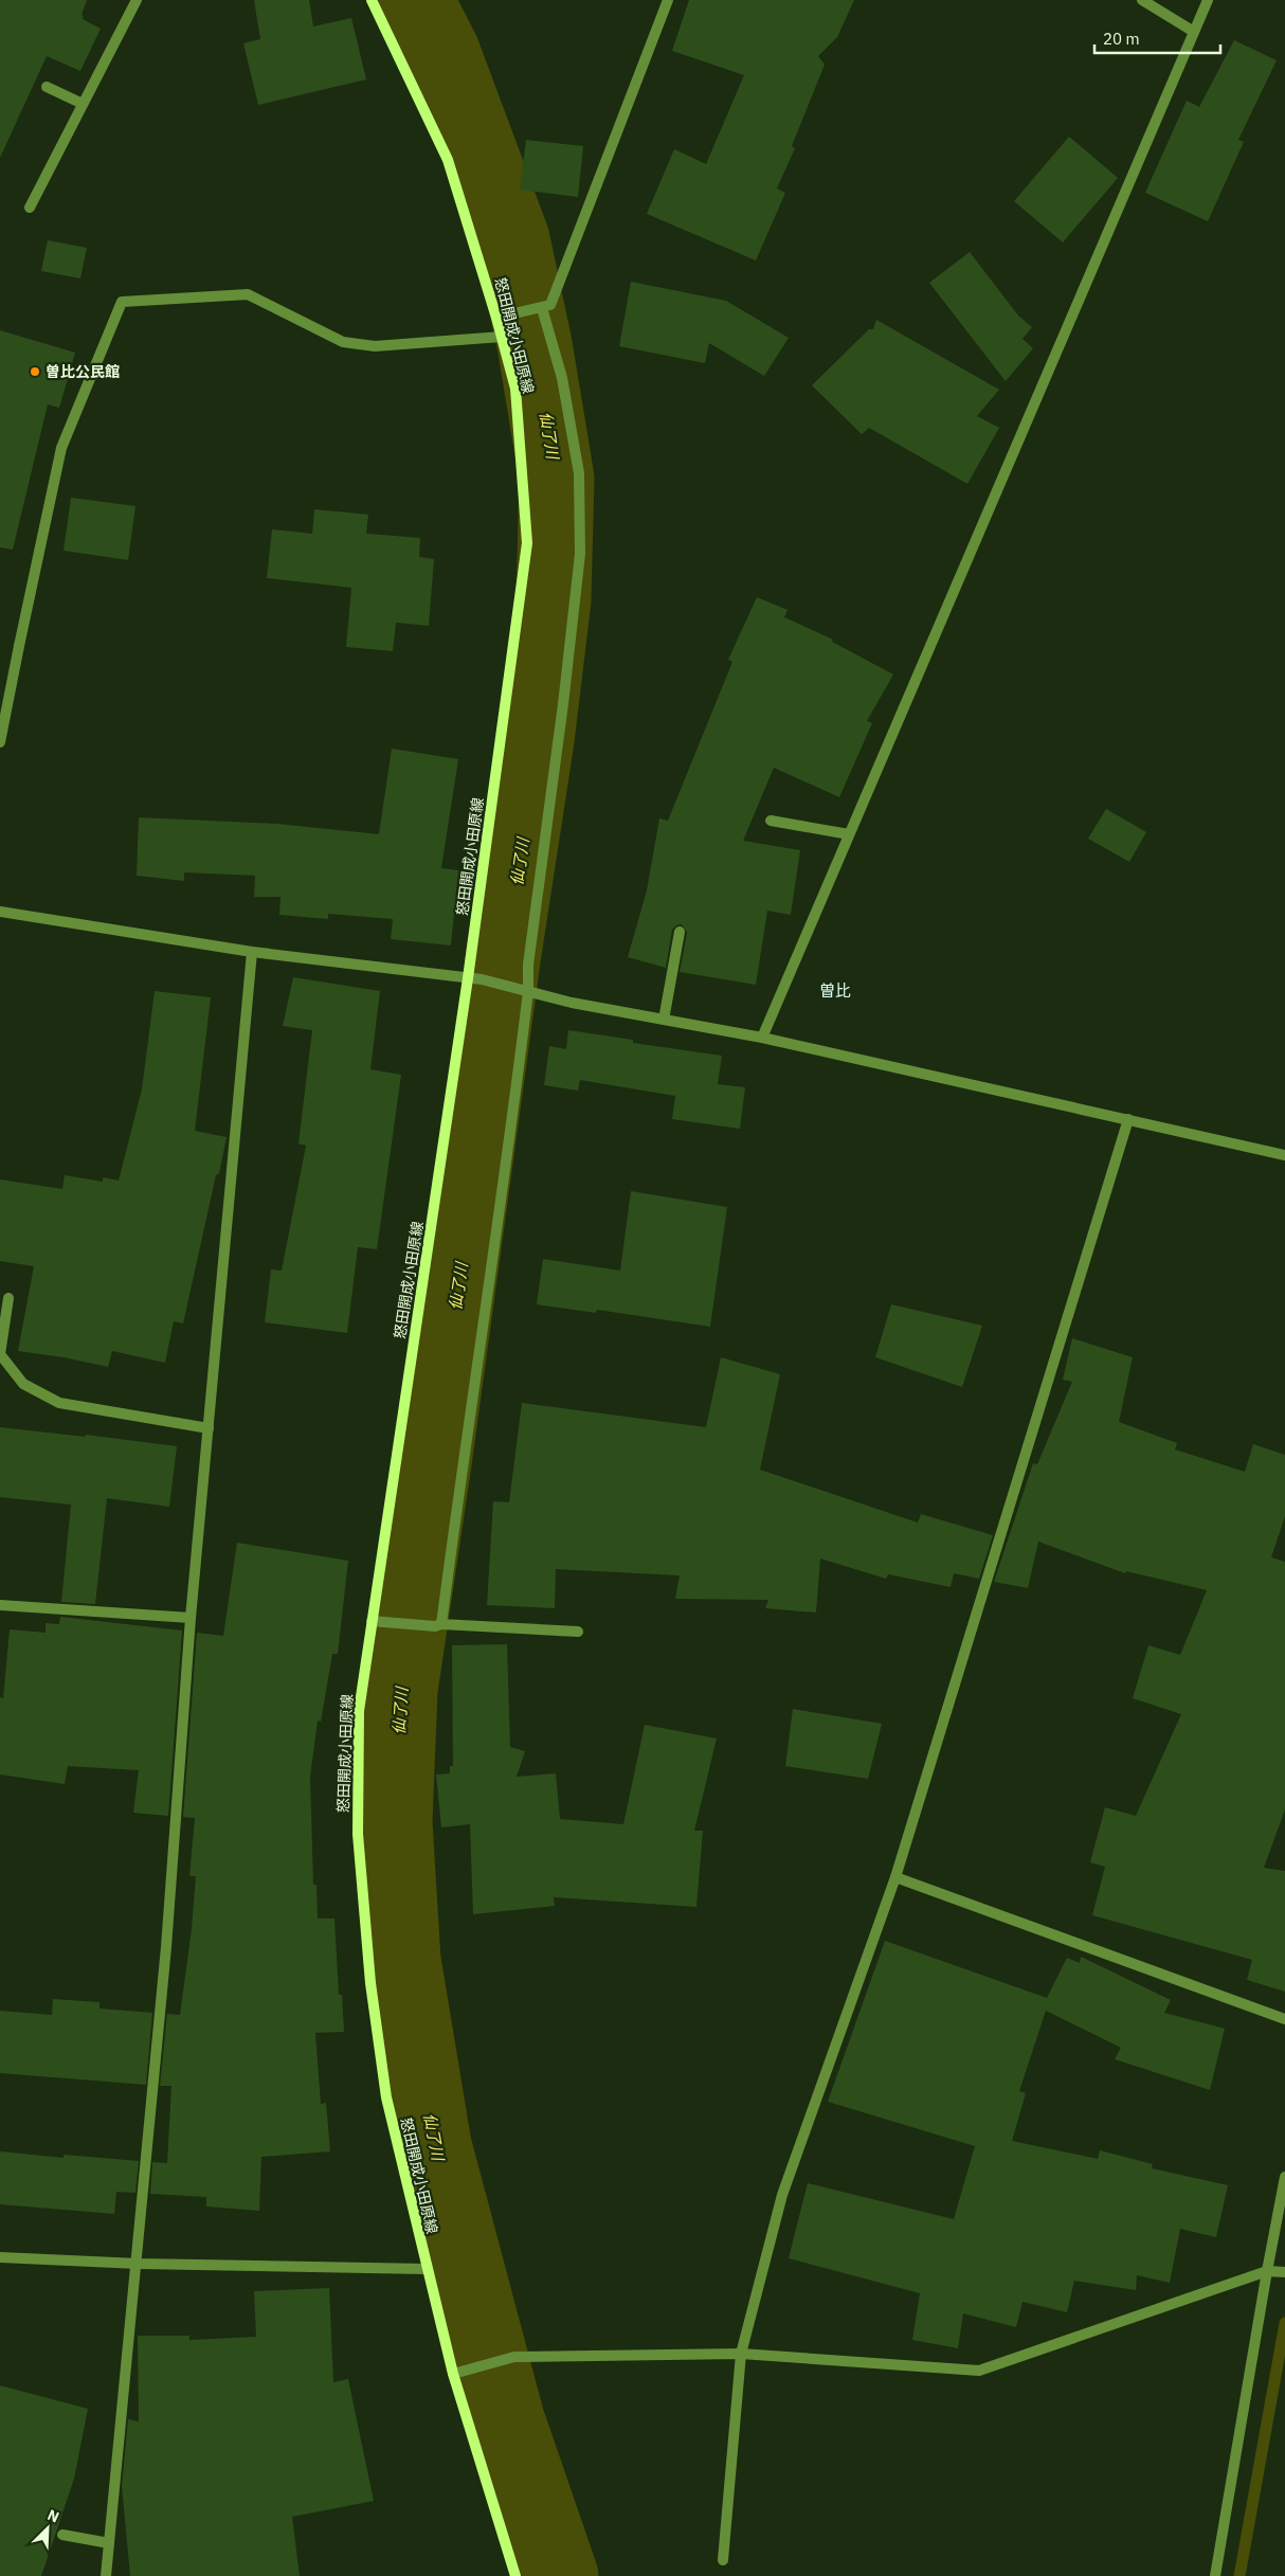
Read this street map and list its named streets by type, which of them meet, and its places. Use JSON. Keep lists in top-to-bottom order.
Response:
{
  "streets": {
    "main road": ["怒田開成小田原線"]
  },
  "districts": ["曽比"],
  "water": ["仙了川"],
  "places": ["曽比公民館"],
  "scale_bar": "20 m",
  "north": "top right"
}
